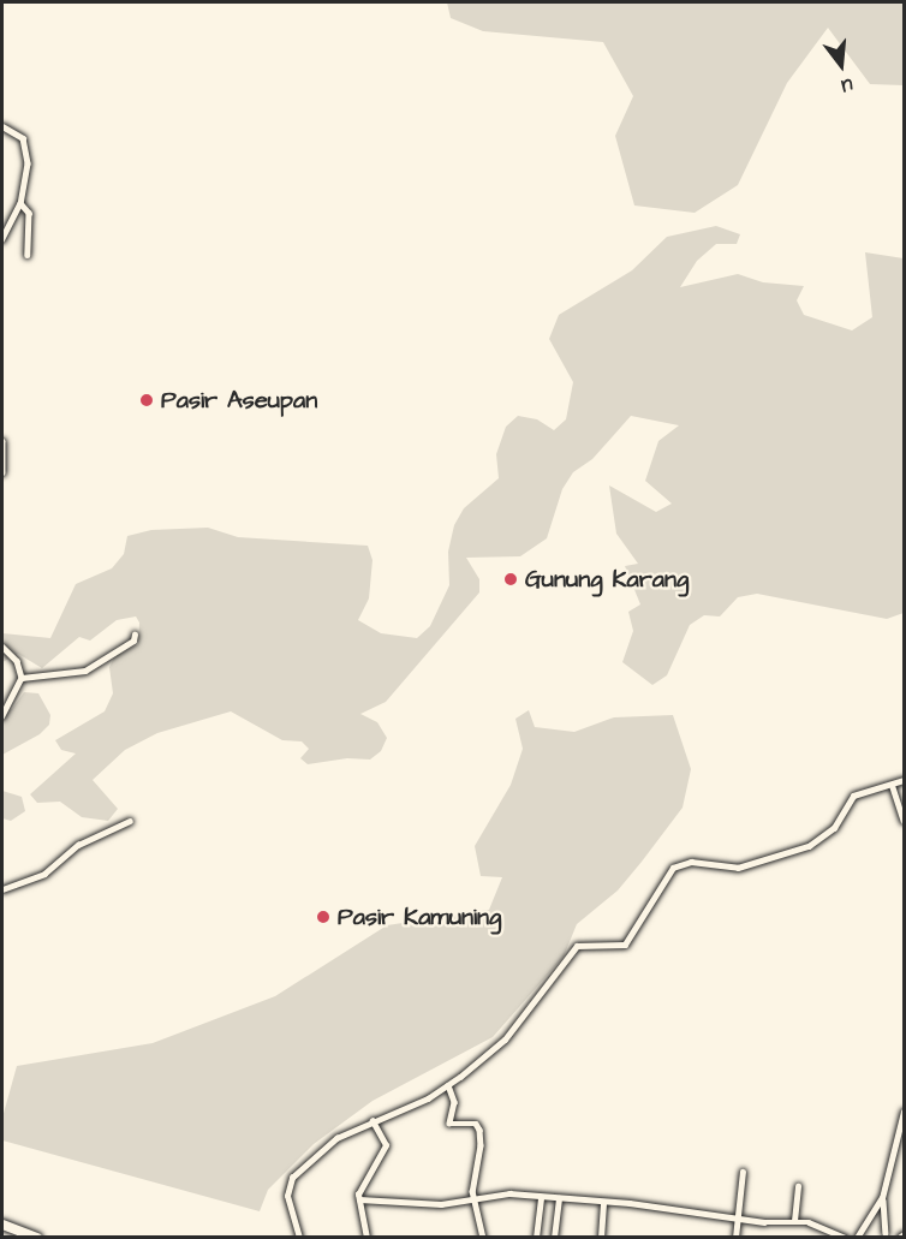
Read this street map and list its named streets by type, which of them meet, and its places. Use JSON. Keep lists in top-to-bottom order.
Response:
{
  "places": ["Pasir Aseupan", "Gunung Karang", "Pasir Kamuning"],
  "north": "bottom"
}
